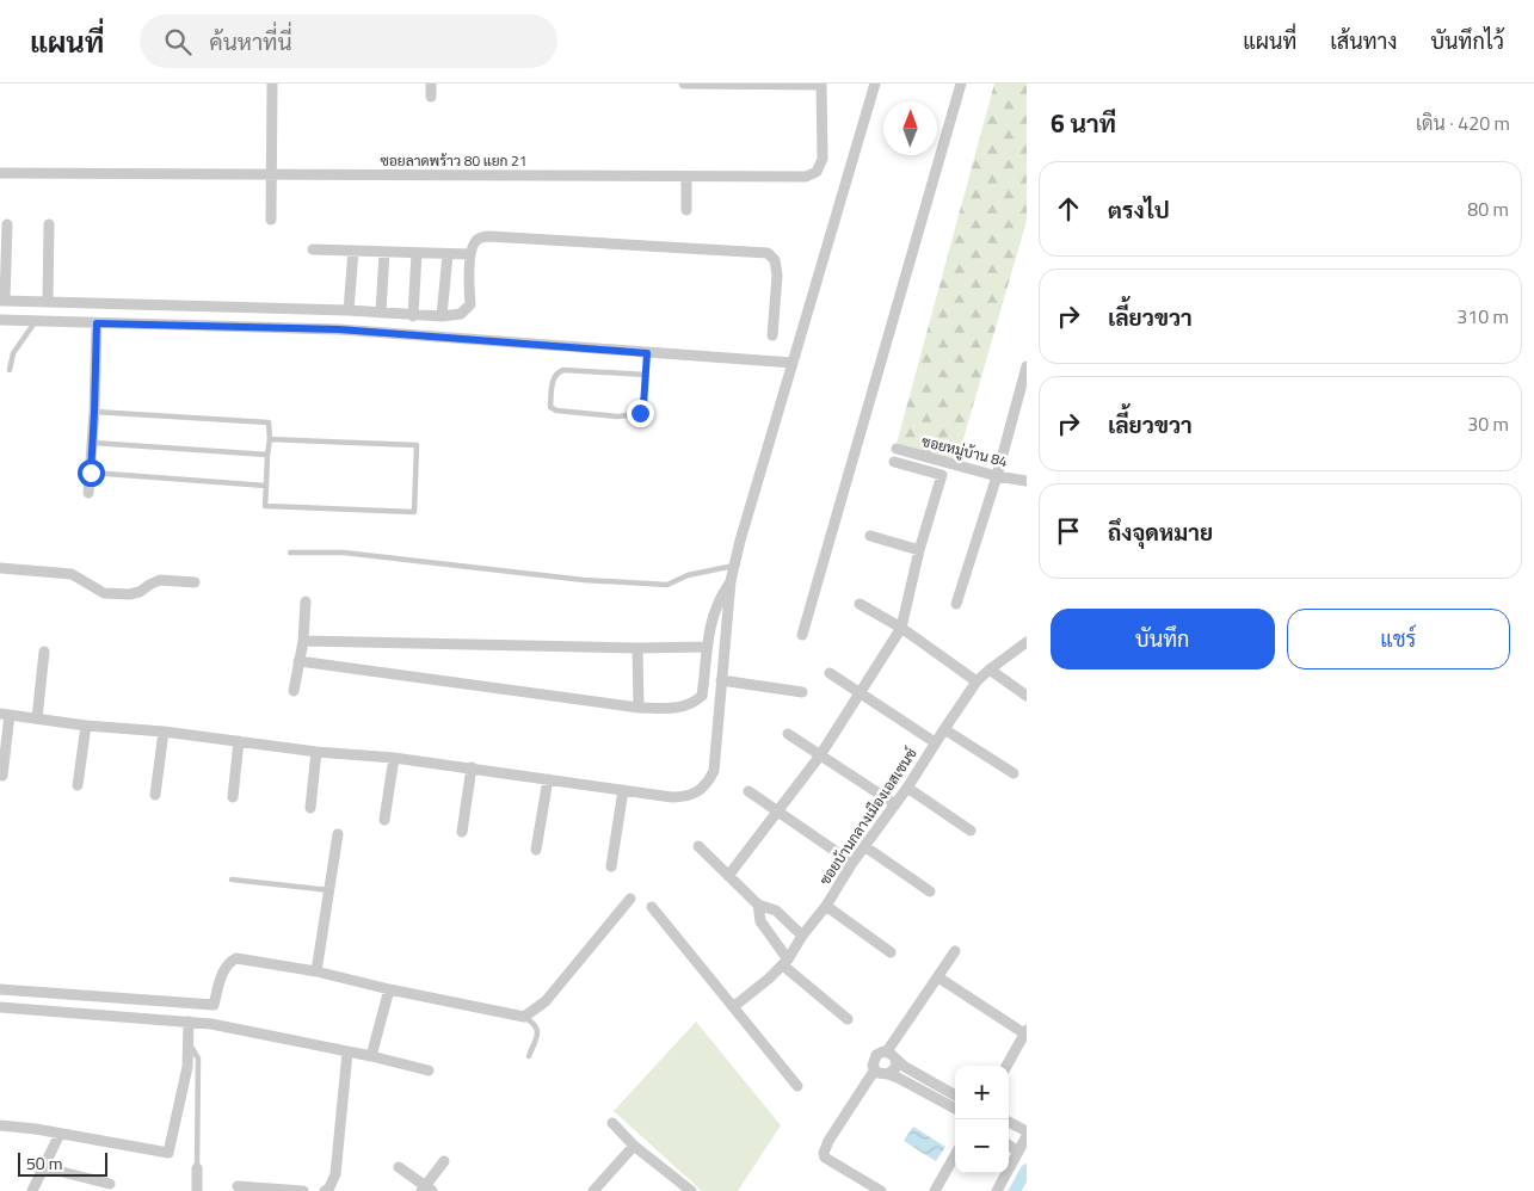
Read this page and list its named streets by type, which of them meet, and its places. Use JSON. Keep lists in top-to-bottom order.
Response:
{
  "streets": {
    "street": ["ซอยลาดพร้าว 80 แยก 21", "ซอยหมู่บ้าน 84", "ซอยบ้านกลางเมืองเอสเซนซ์"]
  },
  "scale_bar": "50 m",
  "north": "top",
  "page": {
    "header": "แผนที่",
    "search": "ค้นหาที่นี่",
    "nav": ["แผนที่", "เส้นทาง", "บันทึกไว้"],
    "heading": ["6 นาที", "เดิน · 420 m"],
    "list": [
      ["ตรงไป", "80 m"],
      ["เลี้ยวขวา", "310 m"],
      ["เลี้ยวขวา", "30 m"],
      "ถึงจุดหมาย"
    ],
    "buttons": ["บันทึก", "แชร์"],
    "map_buttons": ["+", "−"],
    "scale": "50 m"
  }
}
